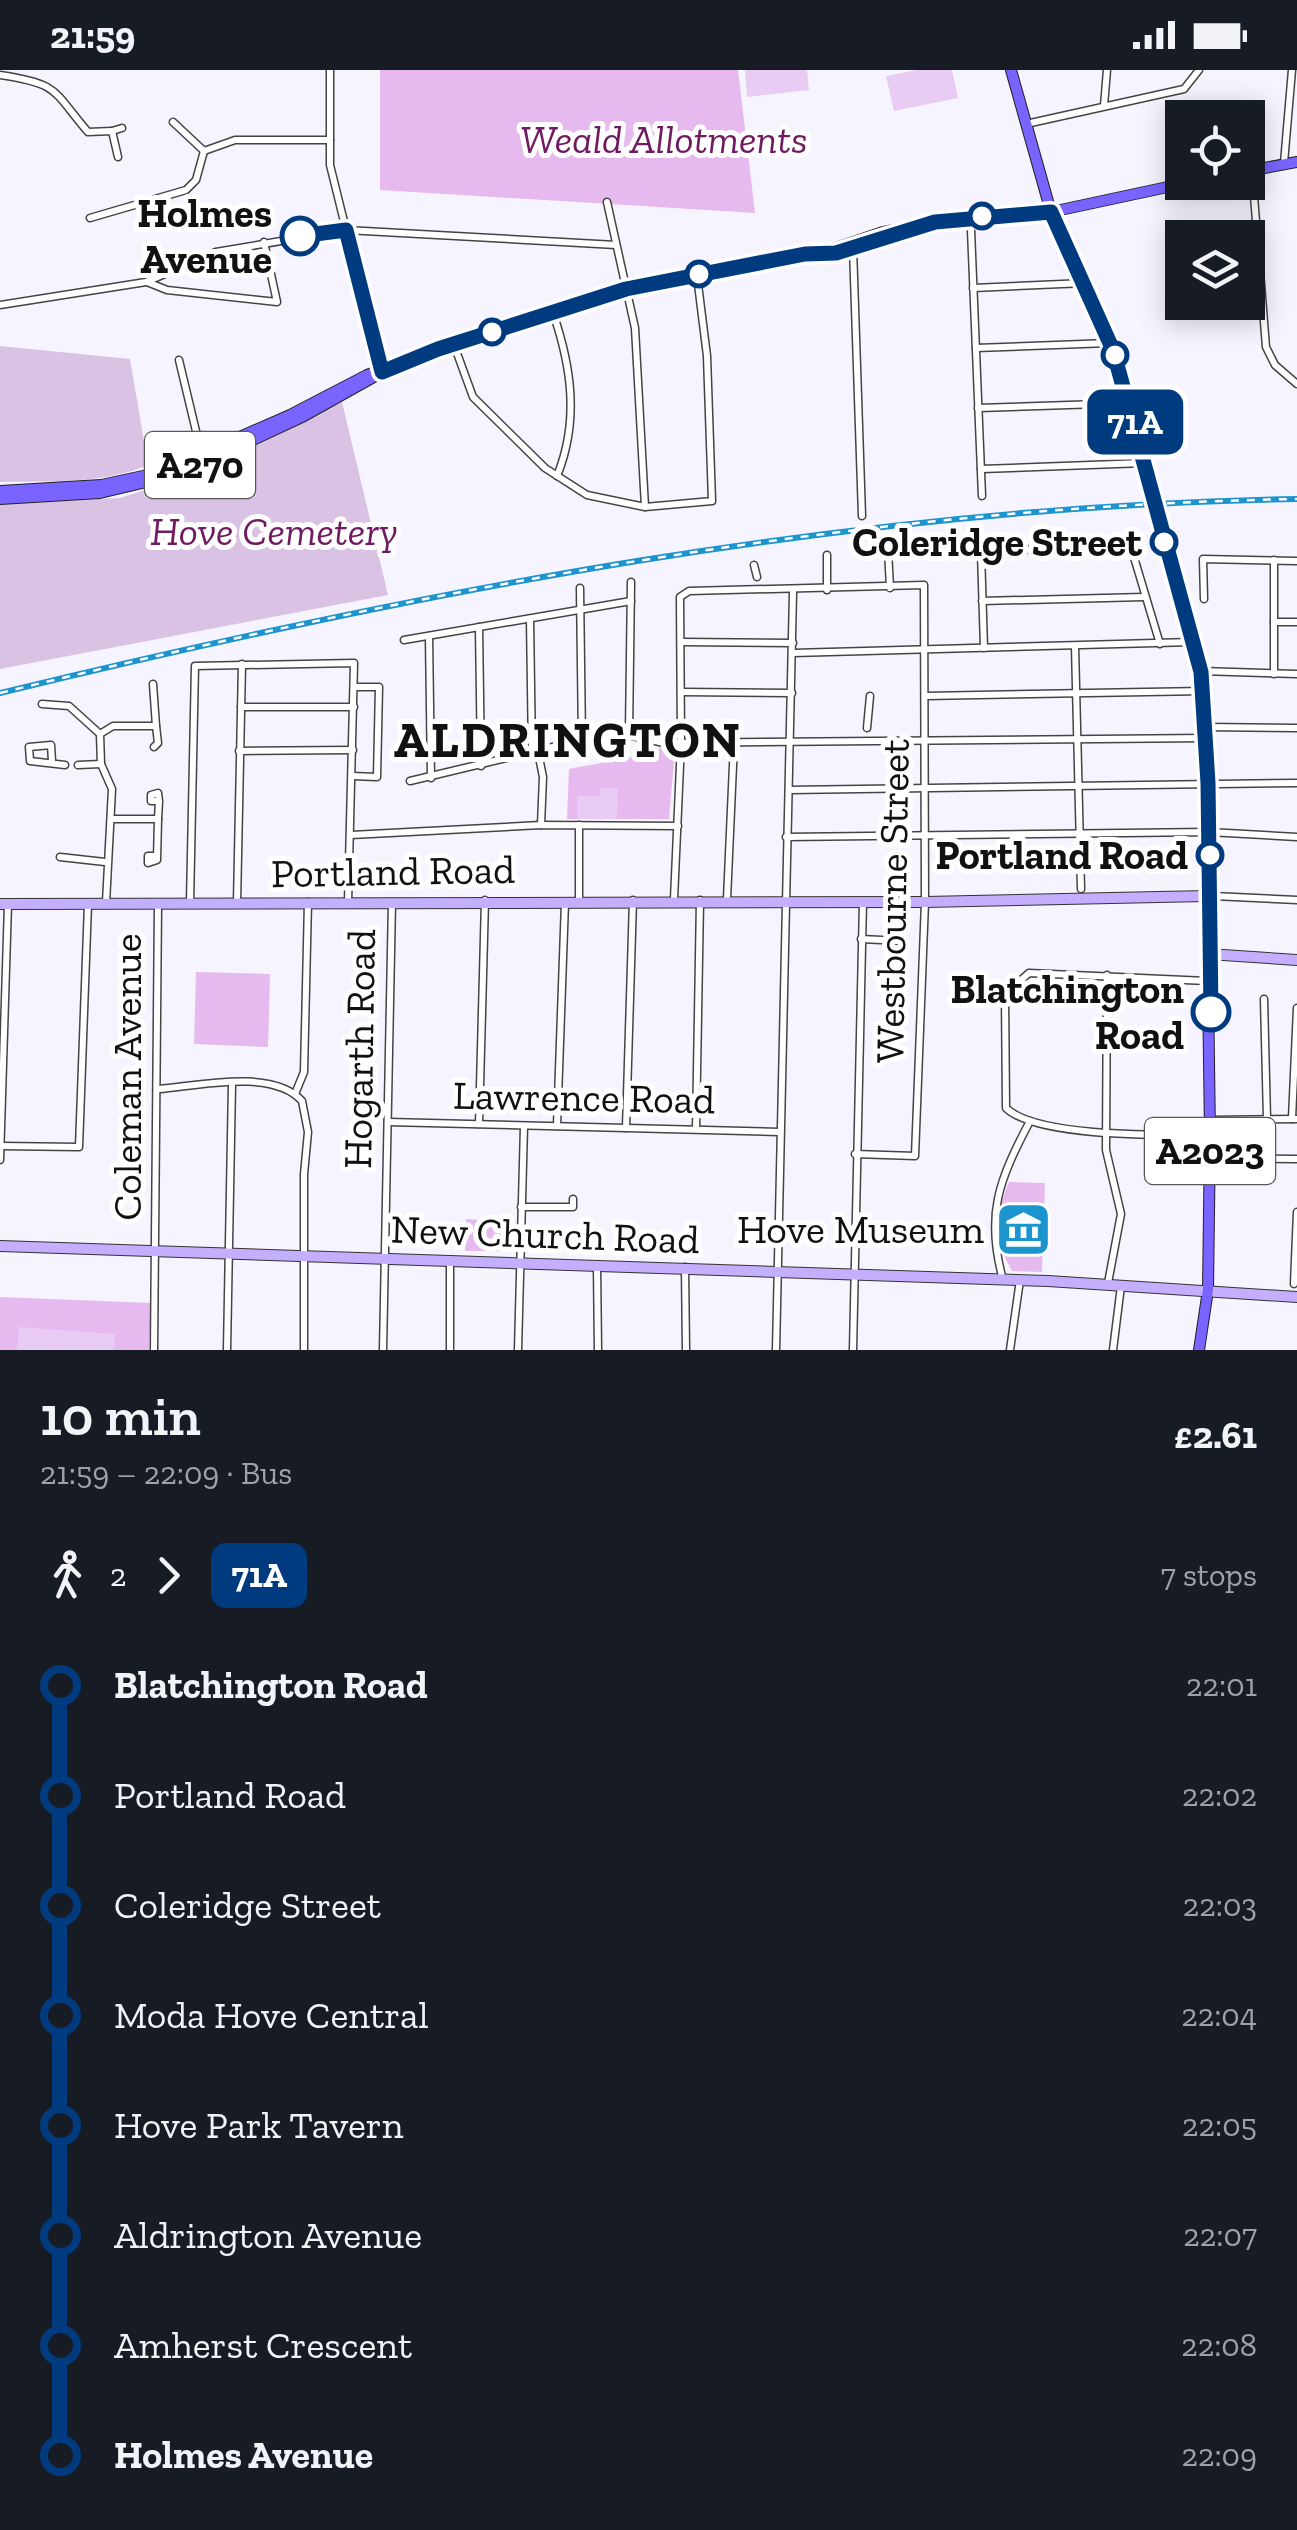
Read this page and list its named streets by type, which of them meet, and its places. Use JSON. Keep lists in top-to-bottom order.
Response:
{
  "streets": {
    "main road": [
      "A270",
      "Portland Road",
      "A2023",
      "New Church Road"
    ],
    "street": [
      "Westbourne Street",
      "Hogarth Road",
      "Coleman Avenue",
      "Lawrence Road"
    ]
  },
  "crossings": [
    ["A270", "A2023"],
    ["Portland Road", "Westbourne Street"],
    ["Portland Road", "Hogarth Road"],
    ["Portland Road", "Coleman Avenue"],
    ["Portland Road", "A2023"],
    ["Hogarth Road", "Lawrence Road"],
    ["Hogarth Road", "New Church Road"],
    ["Coleman Avenue", "New Church Road"],
    ["A2023", "New Church Road"]
  ],
  "districts": ["ALDRINGTON"],
  "parks": ["Weald Allotments", "Hove Cemetery"],
  "places": {
    "other": [
      "Holmes Avenue",
      "Coleridge Street",
      "Portland Road",
      "Blatchington Road"
    ],
    "museum": ["Hove Museum"]
  },
  "lines": ["bus line 71A"],
  "page": {
    "status": "21:59",
    "on_map": "71A",
    "heading": ["10 min", "21:59 – 22:09 · Bus", "£2.61"],
    "legs": ["2", "71A", "7 stops"],
    "list": [
      {
        "name": "Blatchington Road",
        "value": "22:01"
      },
      {
        "name": "Portland Road",
        "value": "22:02"
      },
      {
        "name": "Coleridge Street",
        "value": "22:03"
      },
      {
        "name": "Moda Hove Central",
        "value": "22:04"
      },
      {
        "name": "Hove Park Tavern",
        "value": "22:05"
      },
      {
        "name": "Aldrington Avenue",
        "value": "22:07"
      },
      {
        "name": "Amherst Crescent",
        "value": "22:08"
      },
      {
        "name": "Holmes Avenue",
        "value": "22:09"
      }
    ]
  }
}
